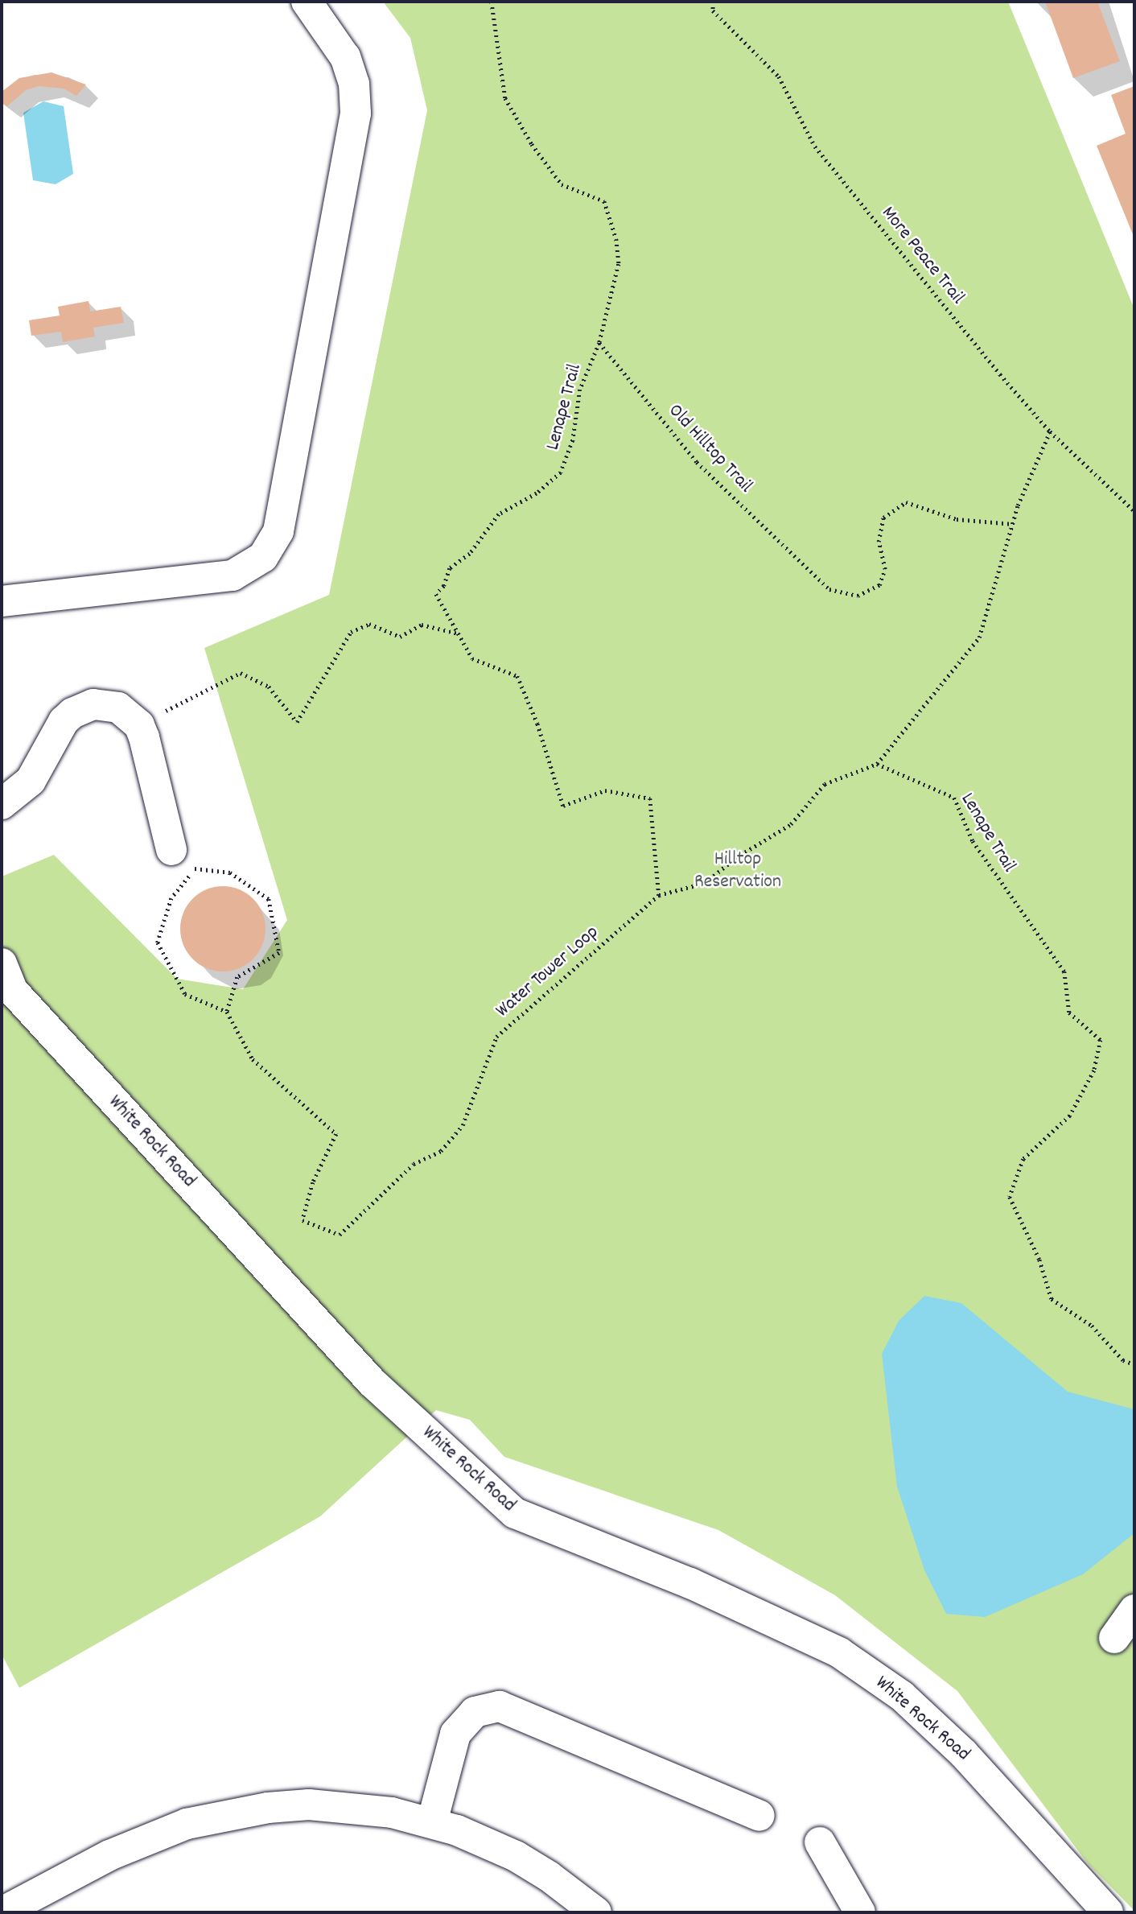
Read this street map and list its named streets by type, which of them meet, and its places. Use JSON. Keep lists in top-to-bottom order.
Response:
{
  "streets": {
    "street": ["White Rock Road"],
    "path": [
      "More Peace Trail",
      "Lenape Trail",
      "Old Hilltop Trail",
      "Water Tower Loop"
    ]
  },
  "crossings": [
    ["Lenape Trail", "Old Hilltop Trail"],
    ["Lenape Trail", "Water Tower Loop"]
  ],
  "parks": ["Hilltop Reservation"]
}
